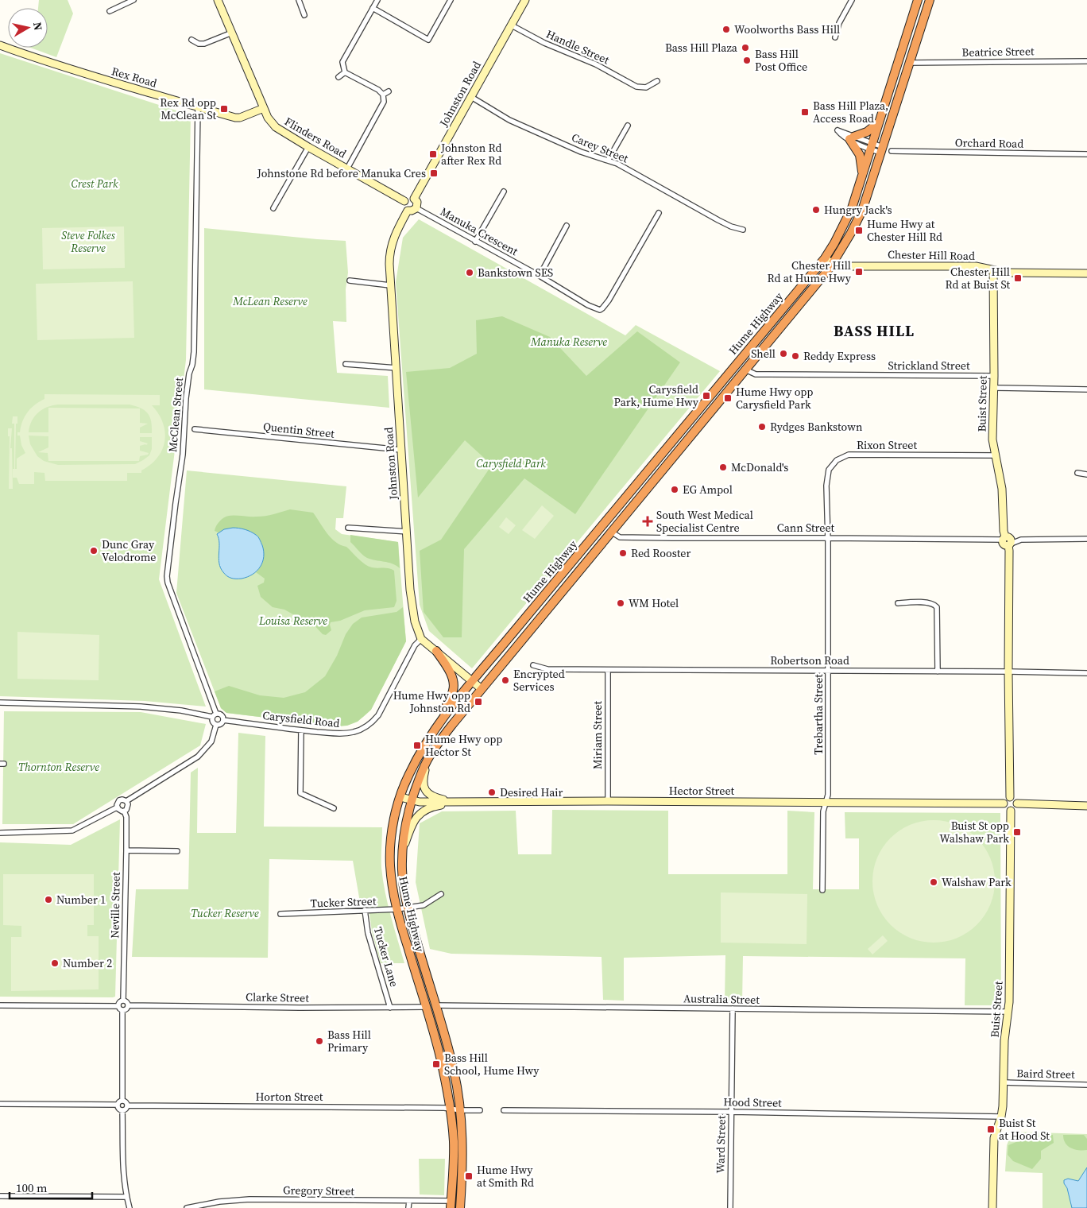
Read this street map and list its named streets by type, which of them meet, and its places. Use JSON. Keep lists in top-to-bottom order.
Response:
{
  "streets": {
    "highway": ["Hume Highway"],
    "street": [
      "Handle Street",
      "Beatrice Street",
      "Rex Road",
      "Johnston Road",
      "Flinders Road",
      "Orchard Road",
      "Carey Street",
      "Manuka Crescent",
      "Chester Hill Road",
      "Strickland Street",
      "Buist Street",
      "McClean Street",
      "Quentin Street",
      "Rixon Street",
      "Cann Street",
      "Robertson Road",
      "Trebartha Street",
      "Carysfield Road",
      "Miriam Street",
      "Hector Street",
      "Tucker Street",
      "Neville Street",
      "Tucker Lane",
      "Clarke Street",
      "Australia Street",
      "Baird Street",
      "Horton Street",
      "Hood Street",
      "Ward Street",
      "Gregory Street"
    ]
  },
  "crossings": [
    ["Handle Street", "Johnston Road"],
    ["Beatrice Street", "Hume Highway"],
    ["Rex Road", "Flinders Road"],
    ["Rex Road", "McClean Street"],
    ["Johnston Road", "Flinders Road"],
    ["Johnston Road", "Carey Street"],
    ["Johnston Road", "Manuka Crescent"],
    ["Johnston Road", "Quentin Street"],
    ["Johnston Road", "Carysfield Road"],
    ["Flinders Road", "Manuka Crescent"],
    ["Chester Hill Road", "Hume Highway"],
    ["Chester Hill Road", "Buist Street"],
    ["Hume Highway", "Strickland Street"],
    ["Hume Highway", "Cann Street"],
    ["Hume Highway", "Hector Street"],
    ["Hume Highway", "Tucker Street"],
    ["Hume Highway", "Clarke Street"],
    ["Hume Highway", "Australia Street"],
    ["Hume Highway", "Horton Street"],
    ["Hume Highway", "Gregory Street"],
    ["Strickland Street", "Buist Street"],
    ["Buist Street", "Rixon Street"],
    ["Buist Street", "Cann Street"],
    ["Buist Street", "Hector Street"],
    ["Buist Street", "Australia Street"],
    ["Buist Street", "Baird Street"],
    ["Buist Street", "Hood Street"],
    ["McClean Street", "Carysfield Road"],
    ["Rixon Street", "Cann Street"],
    ["Rixon Street", "Trebartha Street"],
    ["Cann Street", "Trebartha Street"],
    ["Robertson Road", "Trebartha Street"],
    ["Robertson Road", "Miriam Street"],
    ["Trebartha Street", "Hector Street"],
    ["Miriam Street", "Hector Street"],
    ["Tucker Street", "Tucker Lane"],
    ["Neville Street", "Clarke Street"],
    ["Tucker Lane", "Clarke Street"],
    ["Australia Street", "Ward Street"],
    ["Hood Street", "Ward Street"]
  ],
  "districts": ["BASS HILL"],
  "parks": [
    "Crest Park",
    "Steve Folkes Reserve",
    "McLean Reserve",
    "Manuka Reserve",
    "Carysfield Park",
    "Louisa Reserve",
    "Thornton Reserve",
    "Tucker Reserve"
  ],
  "places": {
    "other": [
      "Woolworths Bass Hill",
      "Bass Hill Plaza",
      "Bass Hill Post Office",
      "Hungry Jack's",
      "Bankstown SES",
      "Shell",
      "Reddy Express",
      "Rydges Bankstown",
      "McDonald's",
      "EG Ampol",
      "Dunc Gray Velodrome",
      "Red Rooster",
      "WM Hotel",
      "Encrypted Services",
      "Desired Hair",
      "Walshaw Park",
      "Number 1",
      "Number 2",
      "Bass Hill Primary"
    ],
    "transit": [
      "Rex Rd opp McClean St",
      "Bass Hill Plaza, Access Road",
      "Johnston Rd after Rex Rd",
      "Johnstone Rd before Manuka Cres",
      "Hume Hwy at Chester Hill Rd",
      "Chester Hill Rd at Hume Hwy",
      "Chester Hill Rd at Buist St",
      "Carysfield Park, Hume Hwy",
      "Hume Hwy opp Carysfield Park",
      "Hume Hwy opp Johnston Rd",
      "Hume Hwy opp Hector St",
      "Buist St opp Walshaw Park",
      "Bass Hill School, Hume Hwy",
      "Buist St at Hood St",
      "Hume Hwy at Smith Rd"
    ],
    "health": ["South West Medical Specialist Centre"]
  },
  "scale_bar": "100 m",
  "north": "right"
}
